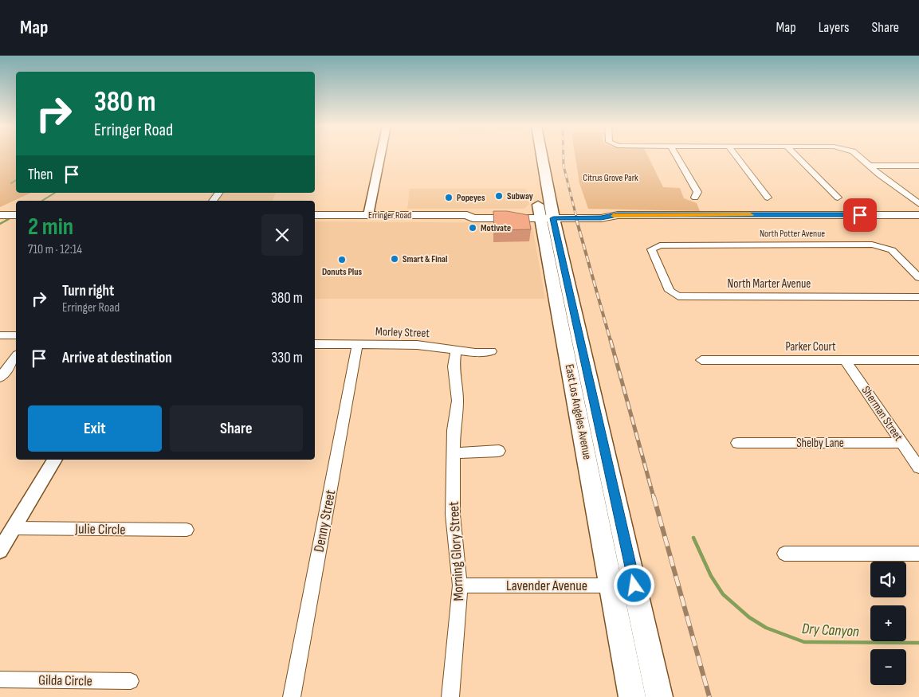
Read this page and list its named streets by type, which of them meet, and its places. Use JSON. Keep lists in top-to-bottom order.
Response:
{
  "streets": {
    "main road": ["Erringer Road", "East Los Angeles Avenue"],
    "street": [
      "North Potter Avenue",
      "North Marter Avenue",
      "Morley Street",
      "Parker Court",
      "Sherman Street",
      "Shelby Lane",
      "Denny Street",
      "Julie Circle",
      "Morning Glory Street",
      "Lavender Avenue",
      "Gilda Circle"
    ]
  },
  "crossings": [
    ["Erringer Road", "East Los Angeles Avenue"],
    ["North Potter Avenue", "North Marter Avenue"],
    ["Morley Street", "Denny Street"],
    ["Morley Street", "Morning Glory Street"],
    ["Parker Court", "Sherman Street"],
    ["East Los Angeles Avenue", "Lavender Avenue"],
    ["Sherman Street", "Shelby Lane"],
    ["Morning Glory Street", "Lavender Avenue"]
  ],
  "water": ["Dry Canyon"],
  "parks": ["Citrus Grove Park"],
  "places": [
    "Subway",
    "Popeyes",
    "Motivate",
    "Smart & Final",
    "Donuts Plus"
  ],
  "page": {
    "header": "Map",
    "nav": ["Map", "Layers", "Share"],
    "turn": ["380 m", "Erringer Road"],
    "then": "Then",
    "heading": ["2 min", "710 m · 12:14"],
    "list": [
      {
        "name": "Turn right",
        "note": "Erringer Road",
        "value": "380 m"
      },
      {
        "name": "Arrive at destination",
        "value": "330 m"
      }
    ],
    "buttons": ["Exit", "Share"],
    "map_buttons": ["+", "−"]
  }
}
